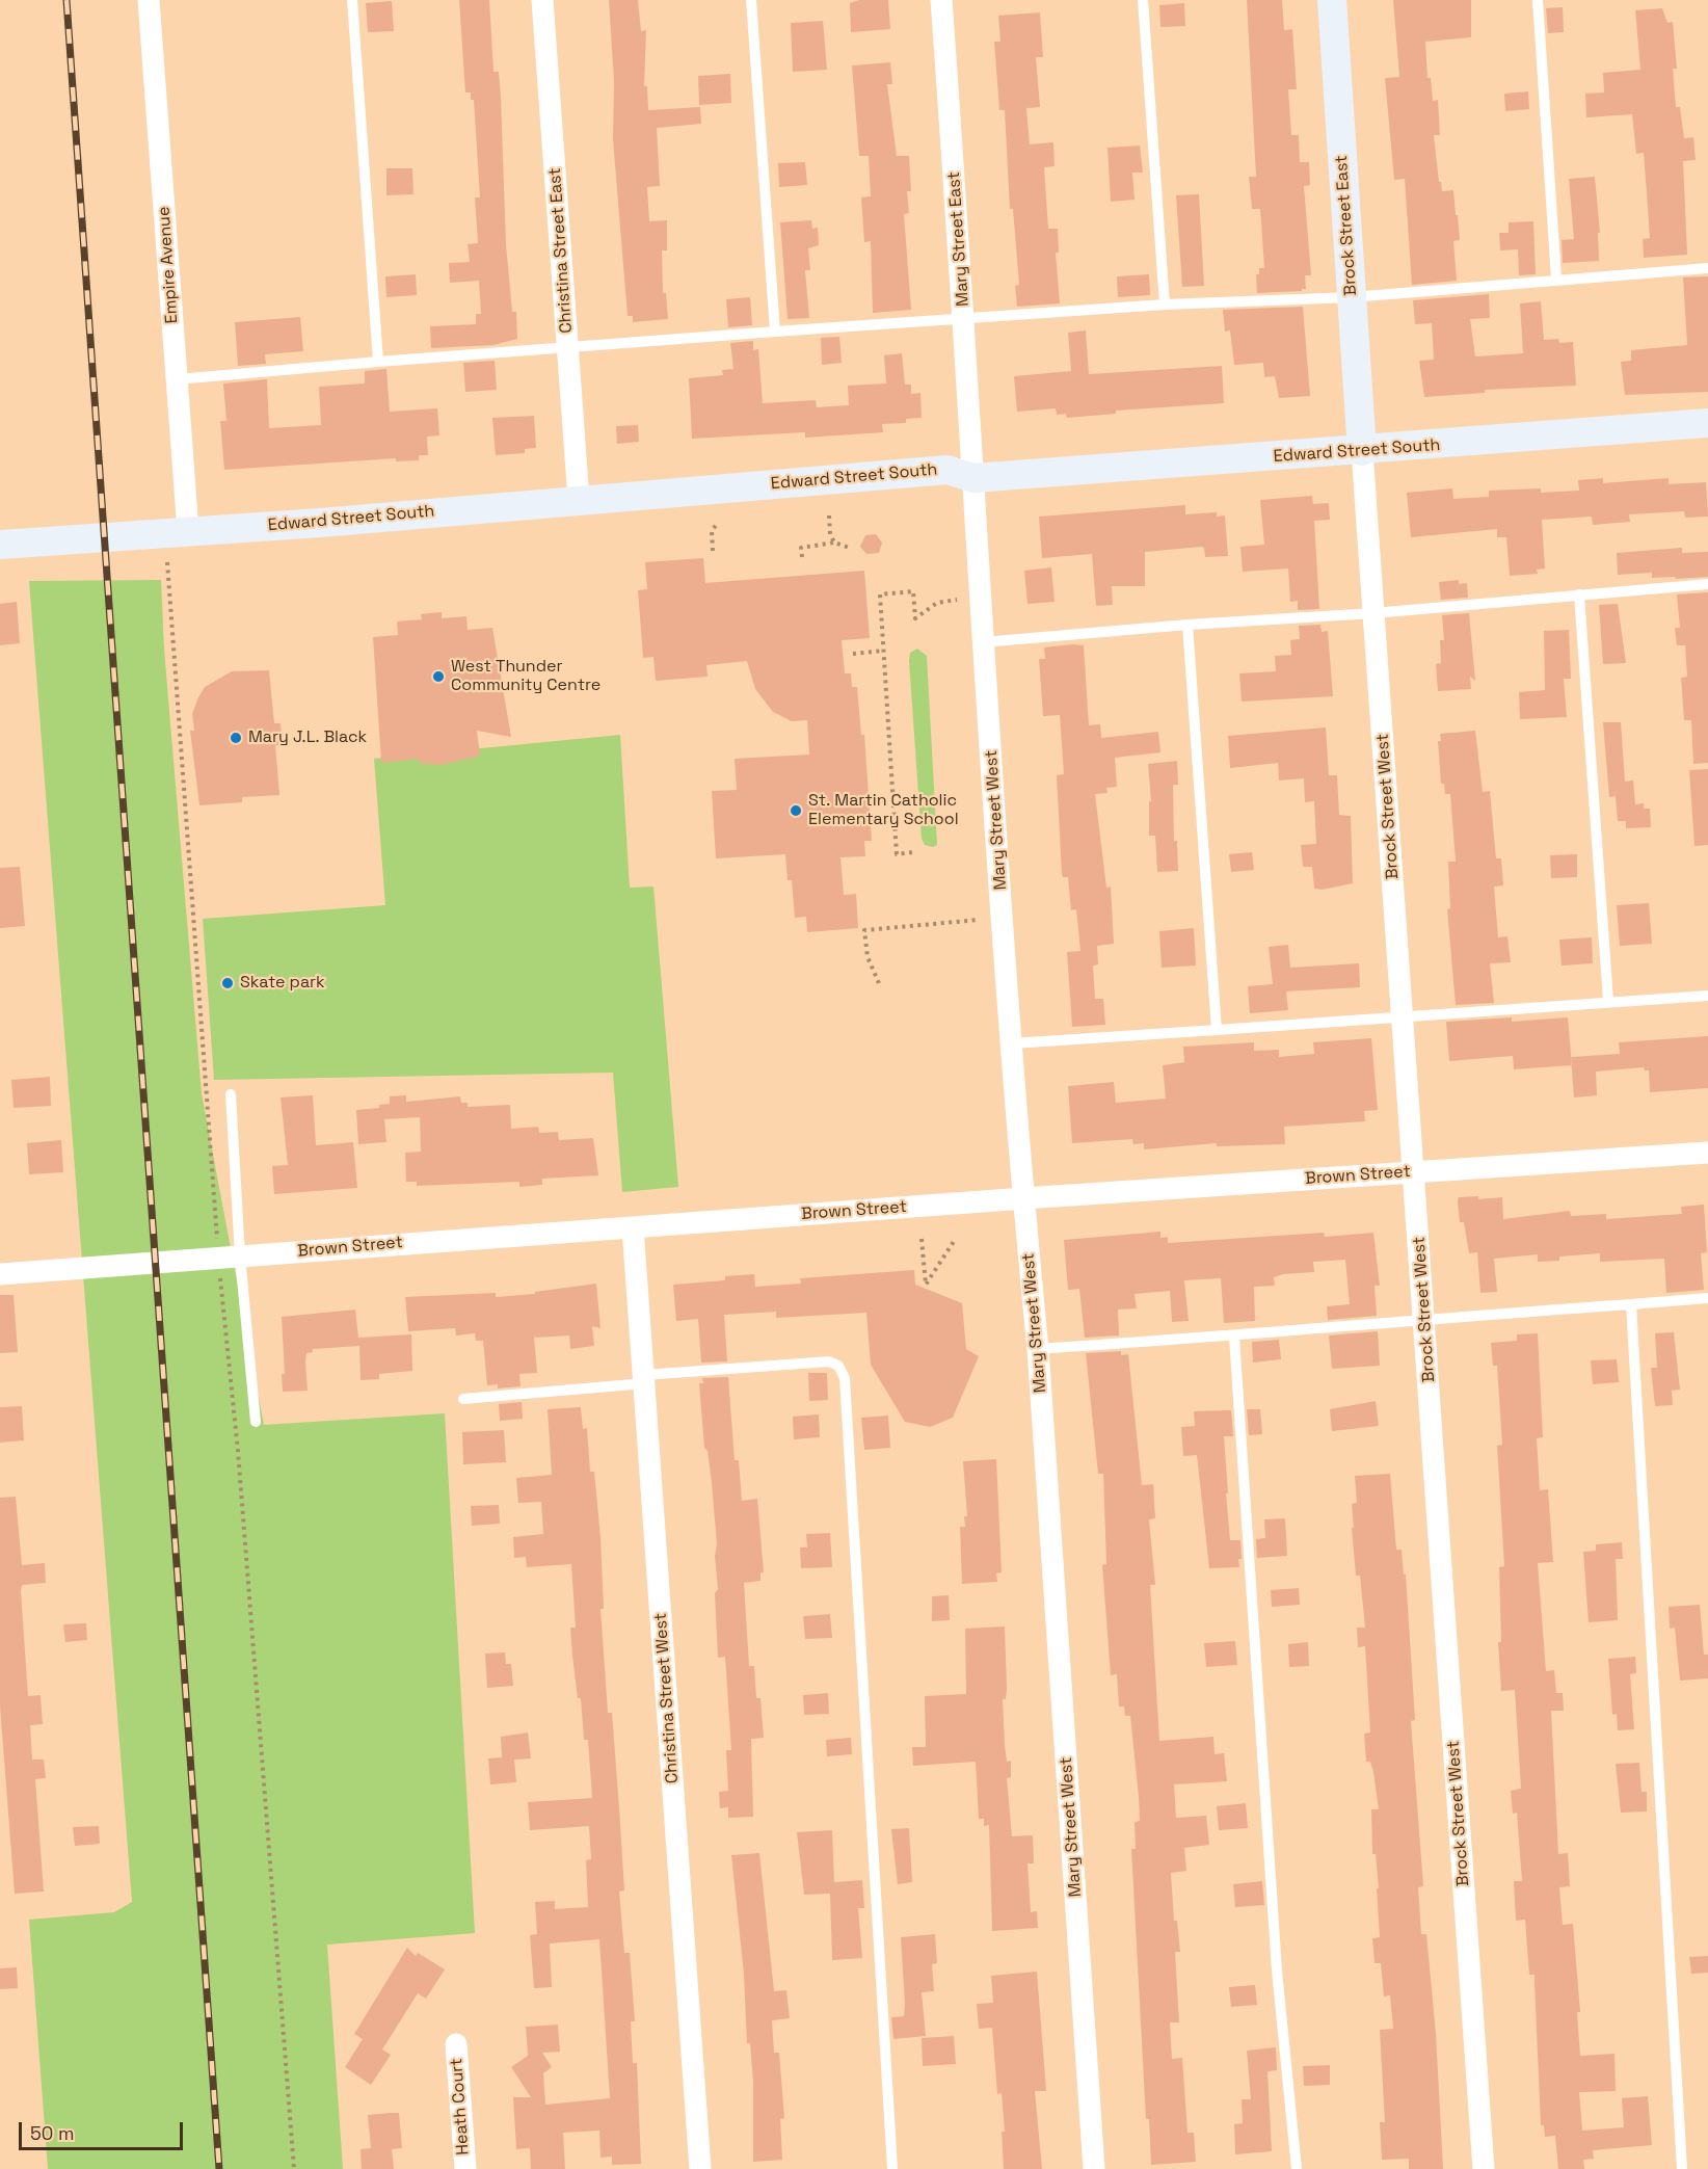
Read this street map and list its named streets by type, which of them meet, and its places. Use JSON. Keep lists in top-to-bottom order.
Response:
{
  "streets": {
    "main road": ["Brock Street East", "Edward Street South"],
    "street": [
      "Mary Street East",
      "Christina Street East",
      "Empire Avenue",
      "Brock Street West",
      "Mary Street West",
      "Brown Street",
      "Christina Street West",
      "Heath Court"
    ]
  },
  "crossings": [
    ["Brock Street East", "Edward Street South"],
    ["Brock Street East", "Brock Street West"],
    ["Mary Street East", "Edward Street South"],
    ["Mary Street East", "Mary Street West"],
    ["Christina Street East", "Edward Street South"],
    ["Empire Avenue", "Edward Street South"],
    ["Edward Street South", "Brock Street West"],
    ["Edward Street South", "Mary Street West"],
    ["Brock Street West", "Brown Street"],
    ["Mary Street West", "Brown Street"],
    ["Brown Street", "Christina Street West"]
  ],
  "places": [
    "West Thunder Community Centre",
    "Mary J.L. Black",
    "St. Martin Catholic Elementary School",
    "Skate park"
  ],
  "scale_bar": "50 m"
}
